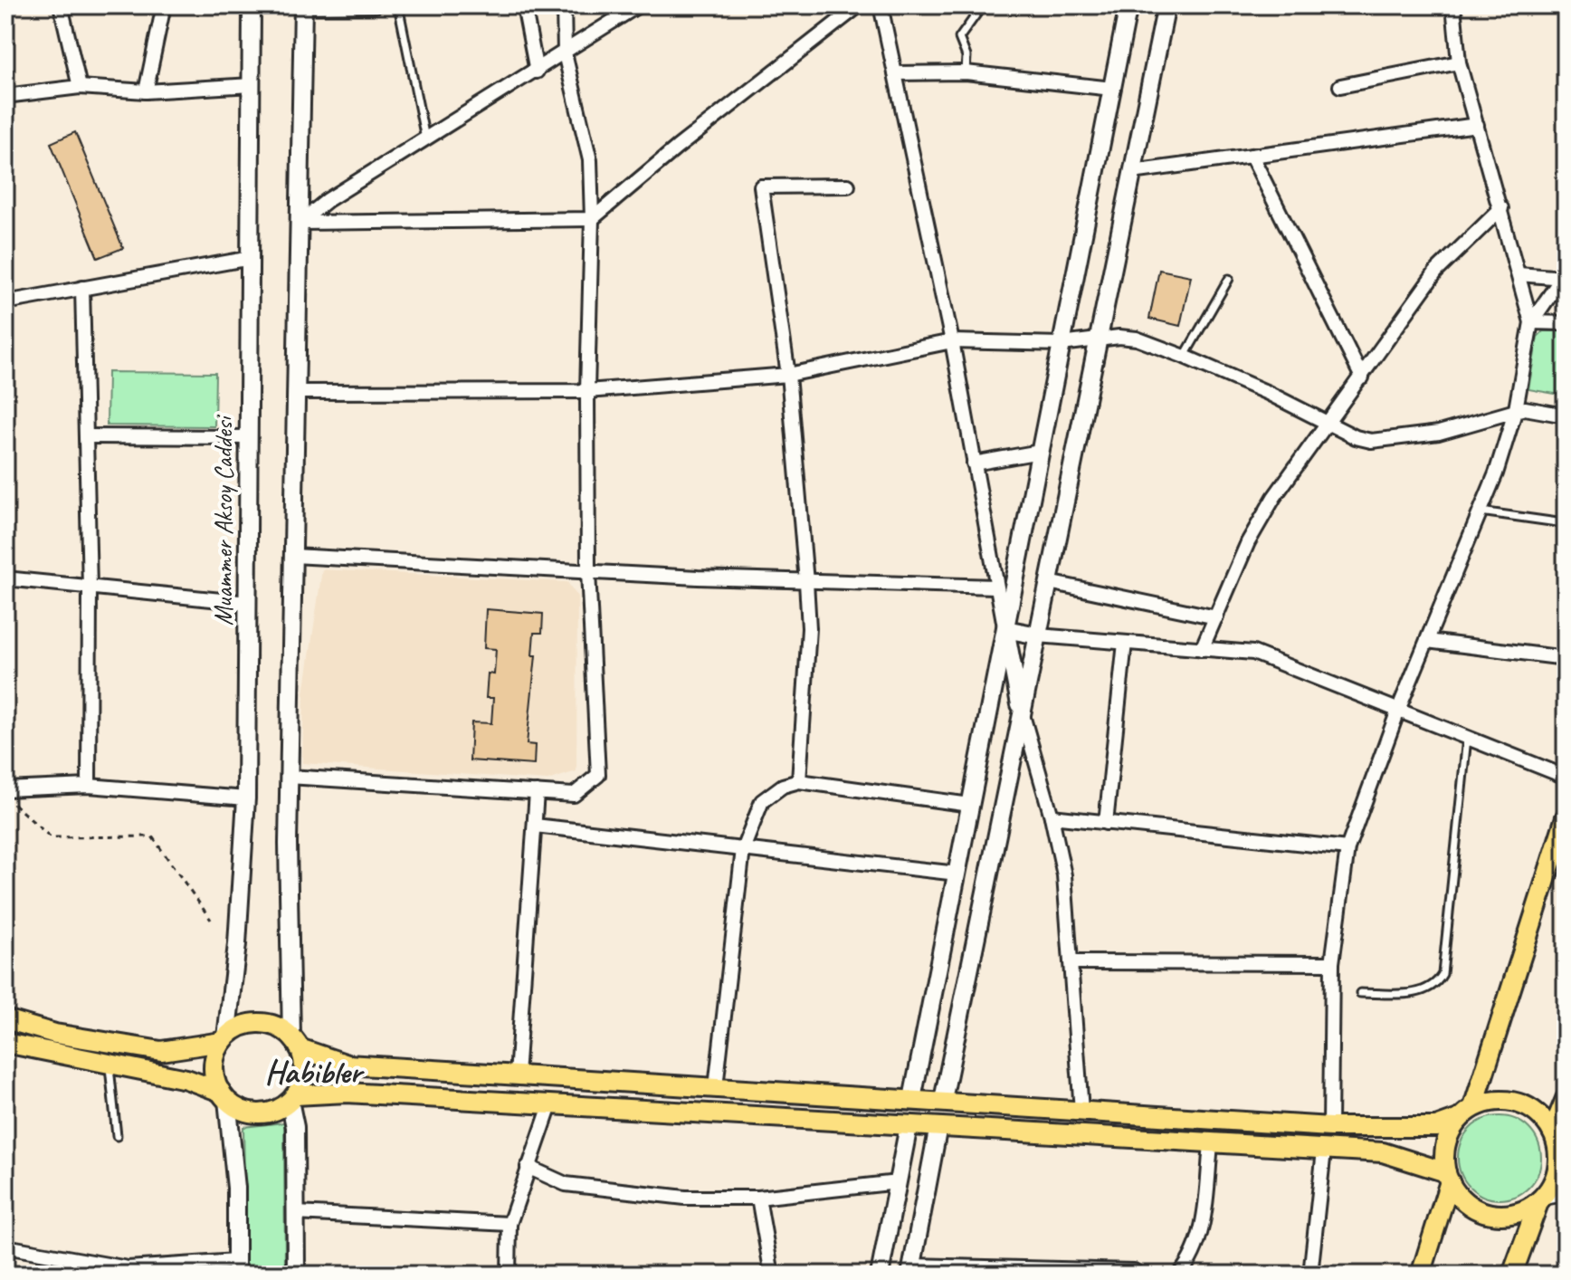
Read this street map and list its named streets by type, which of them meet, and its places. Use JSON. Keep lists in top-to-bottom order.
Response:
{
  "streets": {
    "street": ["Muammer Aksoy Caddesi"]
  },
  "districts": ["Habibler"]
}
